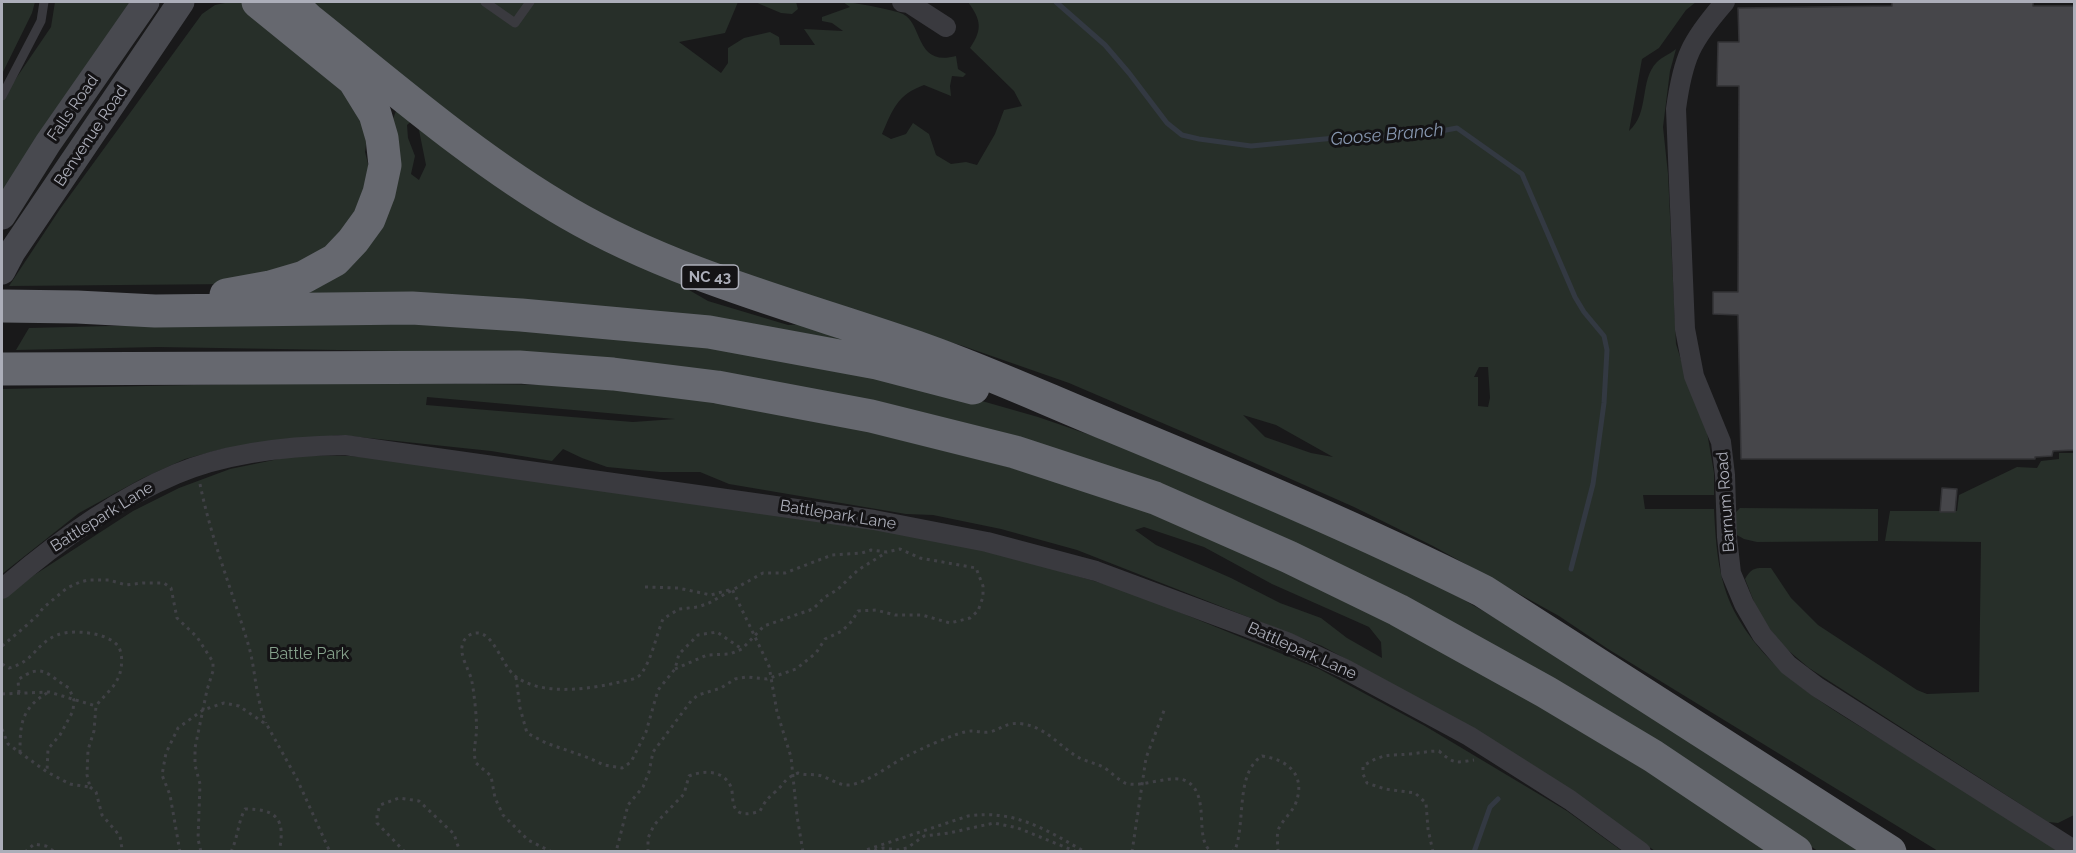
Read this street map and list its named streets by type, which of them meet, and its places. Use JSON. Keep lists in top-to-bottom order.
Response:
{
  "streets": {
    "highway": ["NC 43"],
    "main road": ["Falls Road", "Benvenue Road"],
    "street": ["Barnum Road", "Battlepark Lane"]
  },
  "water": ["Goose Branch"],
  "parks": ["Battle Park"]
}
